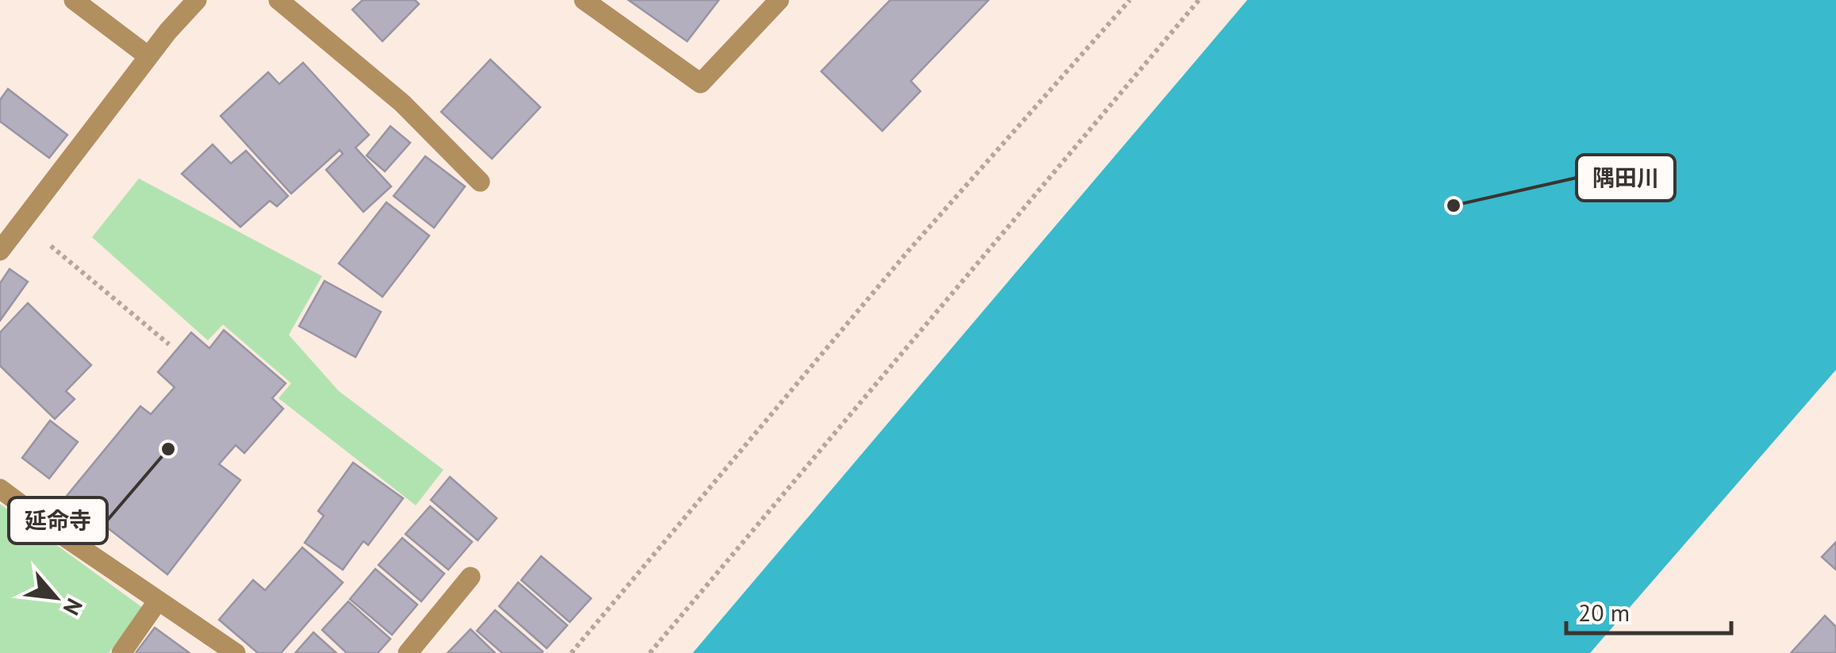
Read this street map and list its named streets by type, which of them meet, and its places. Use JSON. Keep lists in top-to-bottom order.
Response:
{
  "places": ["隅田川", "延命寺"],
  "scale_bar": "20 m",
  "north": "bottom right"
}
